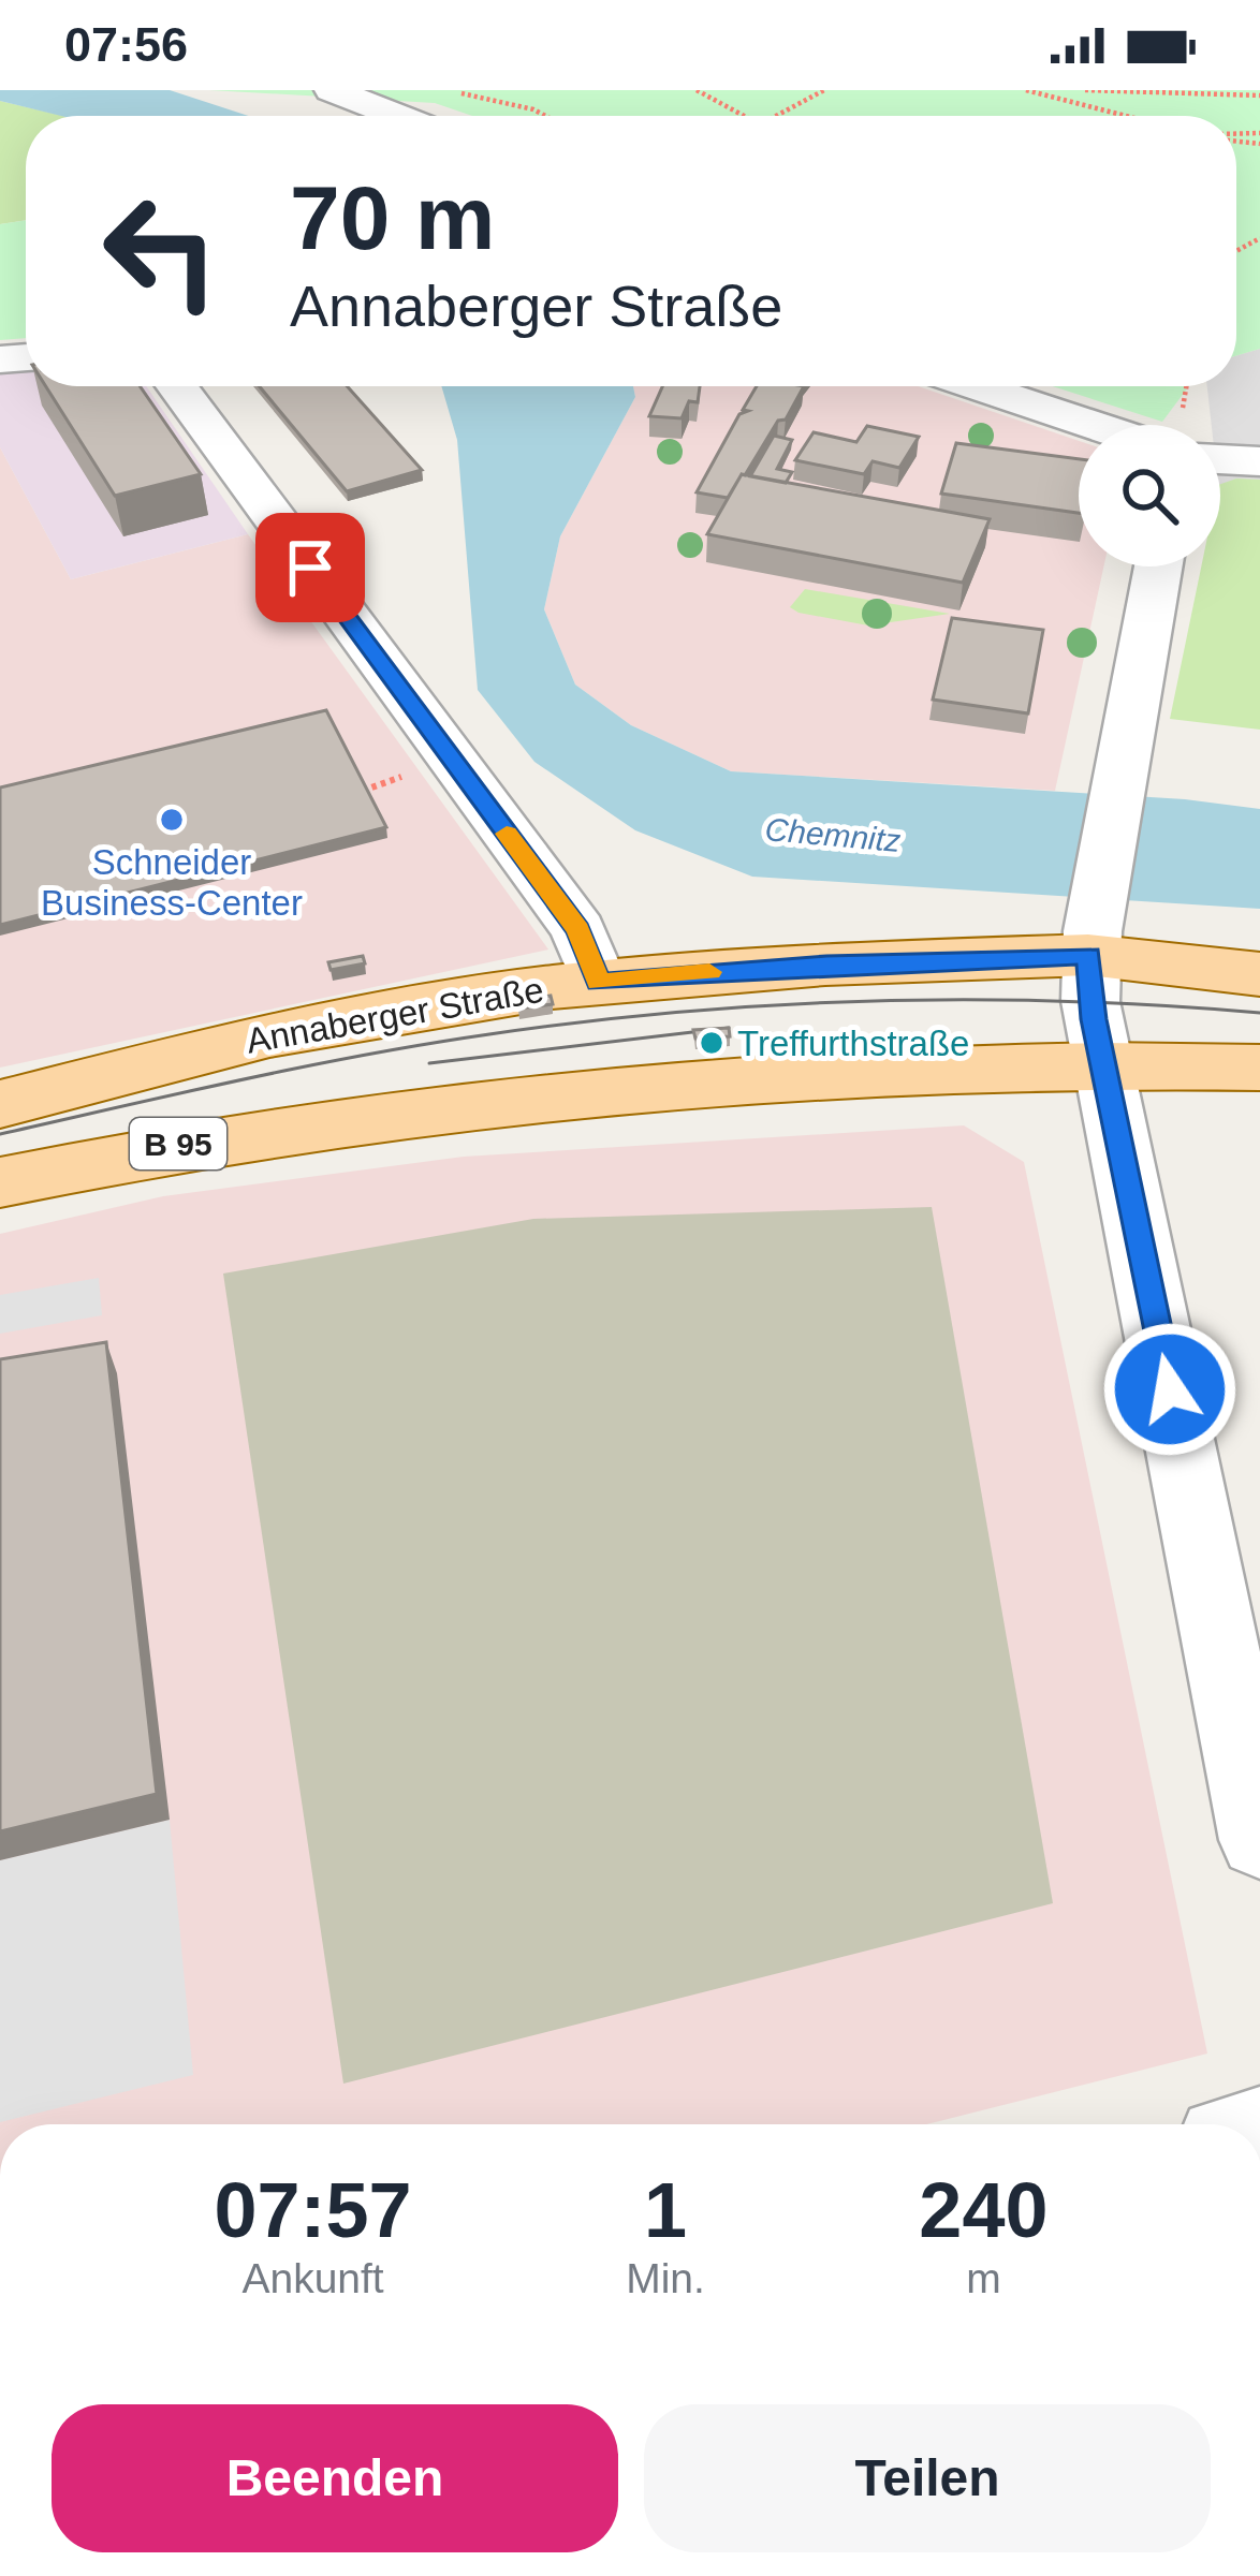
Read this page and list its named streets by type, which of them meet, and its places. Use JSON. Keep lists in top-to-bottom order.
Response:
{
  "streets": {
    "main road": ["Annaberger Straße", "B 95"]
  },
  "water": ["Chemnitz"],
  "places": ["Schneider Business-Center", "Treffurthstraße"],
  "page": {
    "status": "07:56",
    "turn": ["70 m", "Annaberger Straße"],
    "eta": [
      "07:57",
      "Ankunft",
      "1",
      "Min.",
      "240",
      "m"
    ],
    "buttons": ["Beenden", "Teilen"]
  }
}
